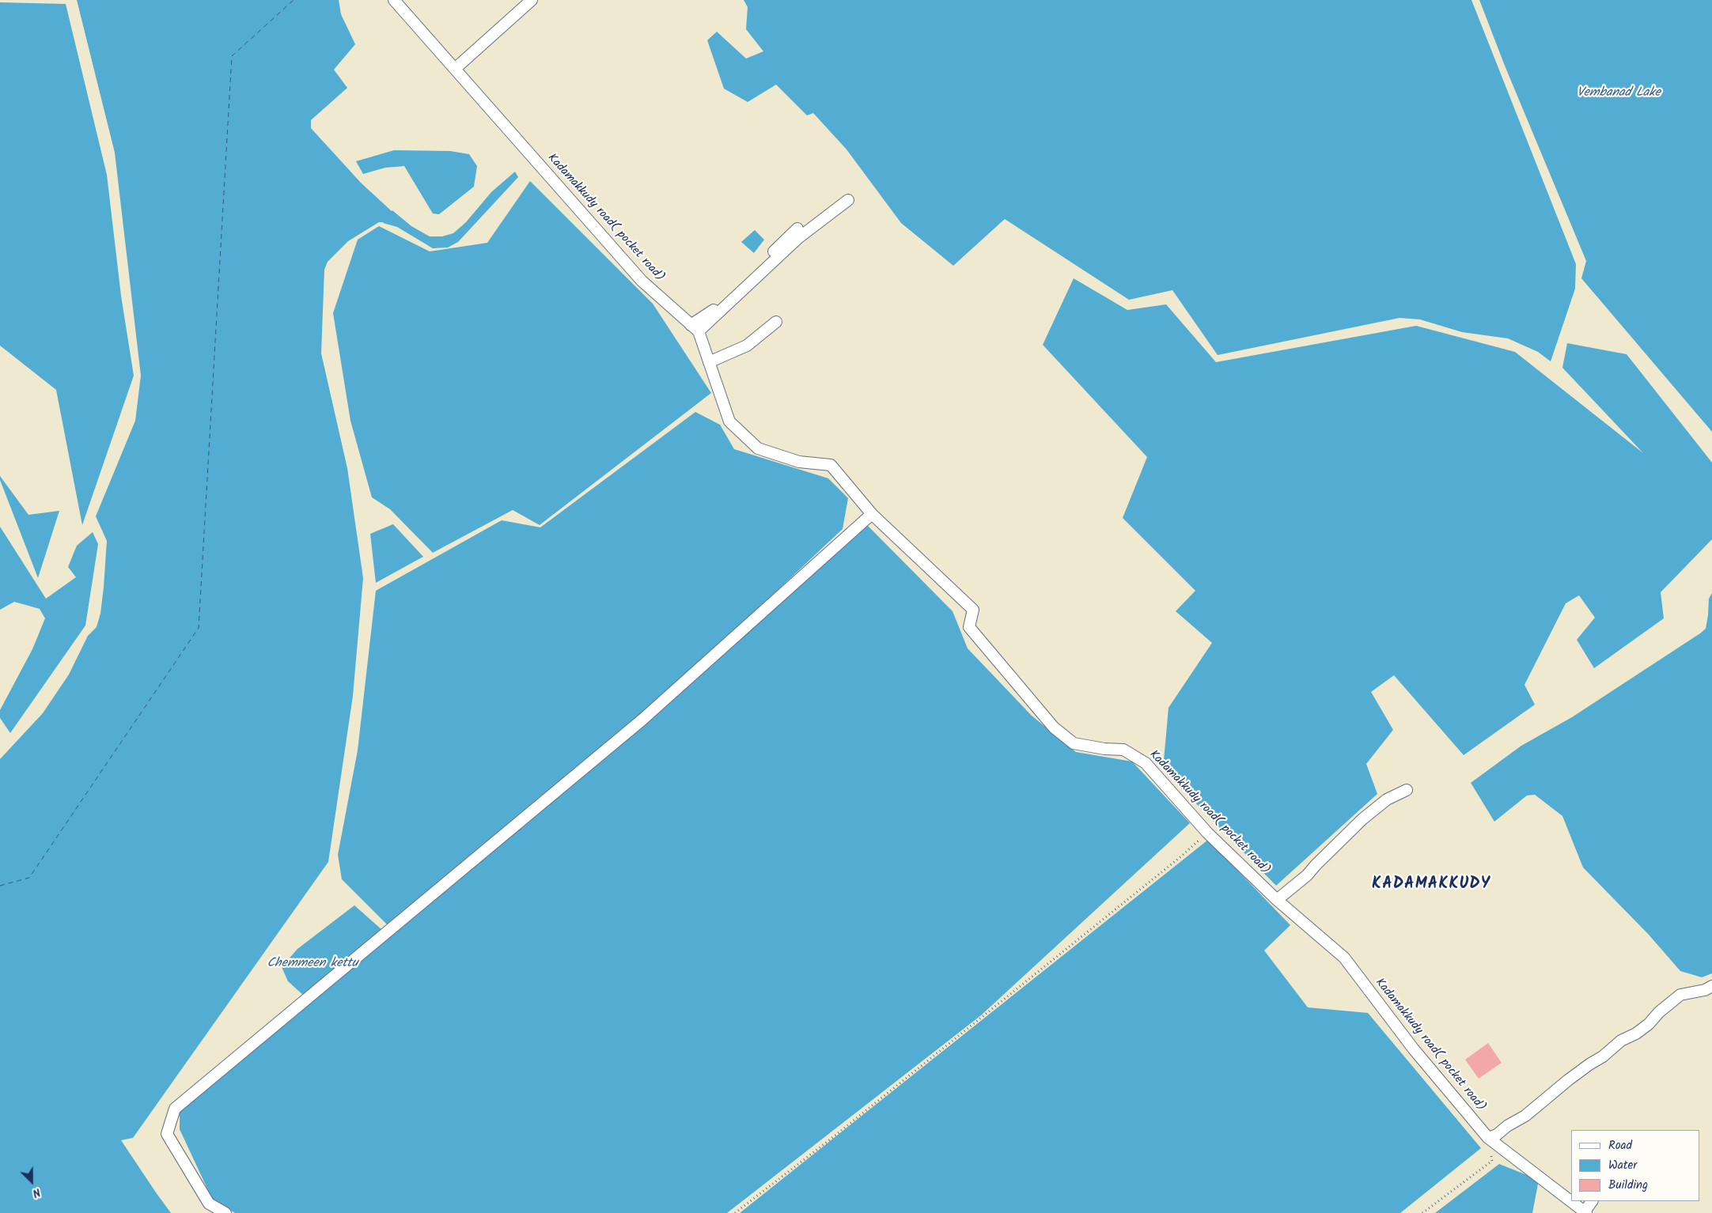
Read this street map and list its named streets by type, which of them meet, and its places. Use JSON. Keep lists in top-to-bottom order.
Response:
{
  "streets": {
    "street": ["Kadamakkudy road( pocket road)"]
  },
  "districts": ["KADAMAKKUDY"],
  "water": ["Vembanad Lake", "Chemmeen kettu"],
  "legend": ["Road", "Water", "Building"],
  "north": "bottom right"
}
